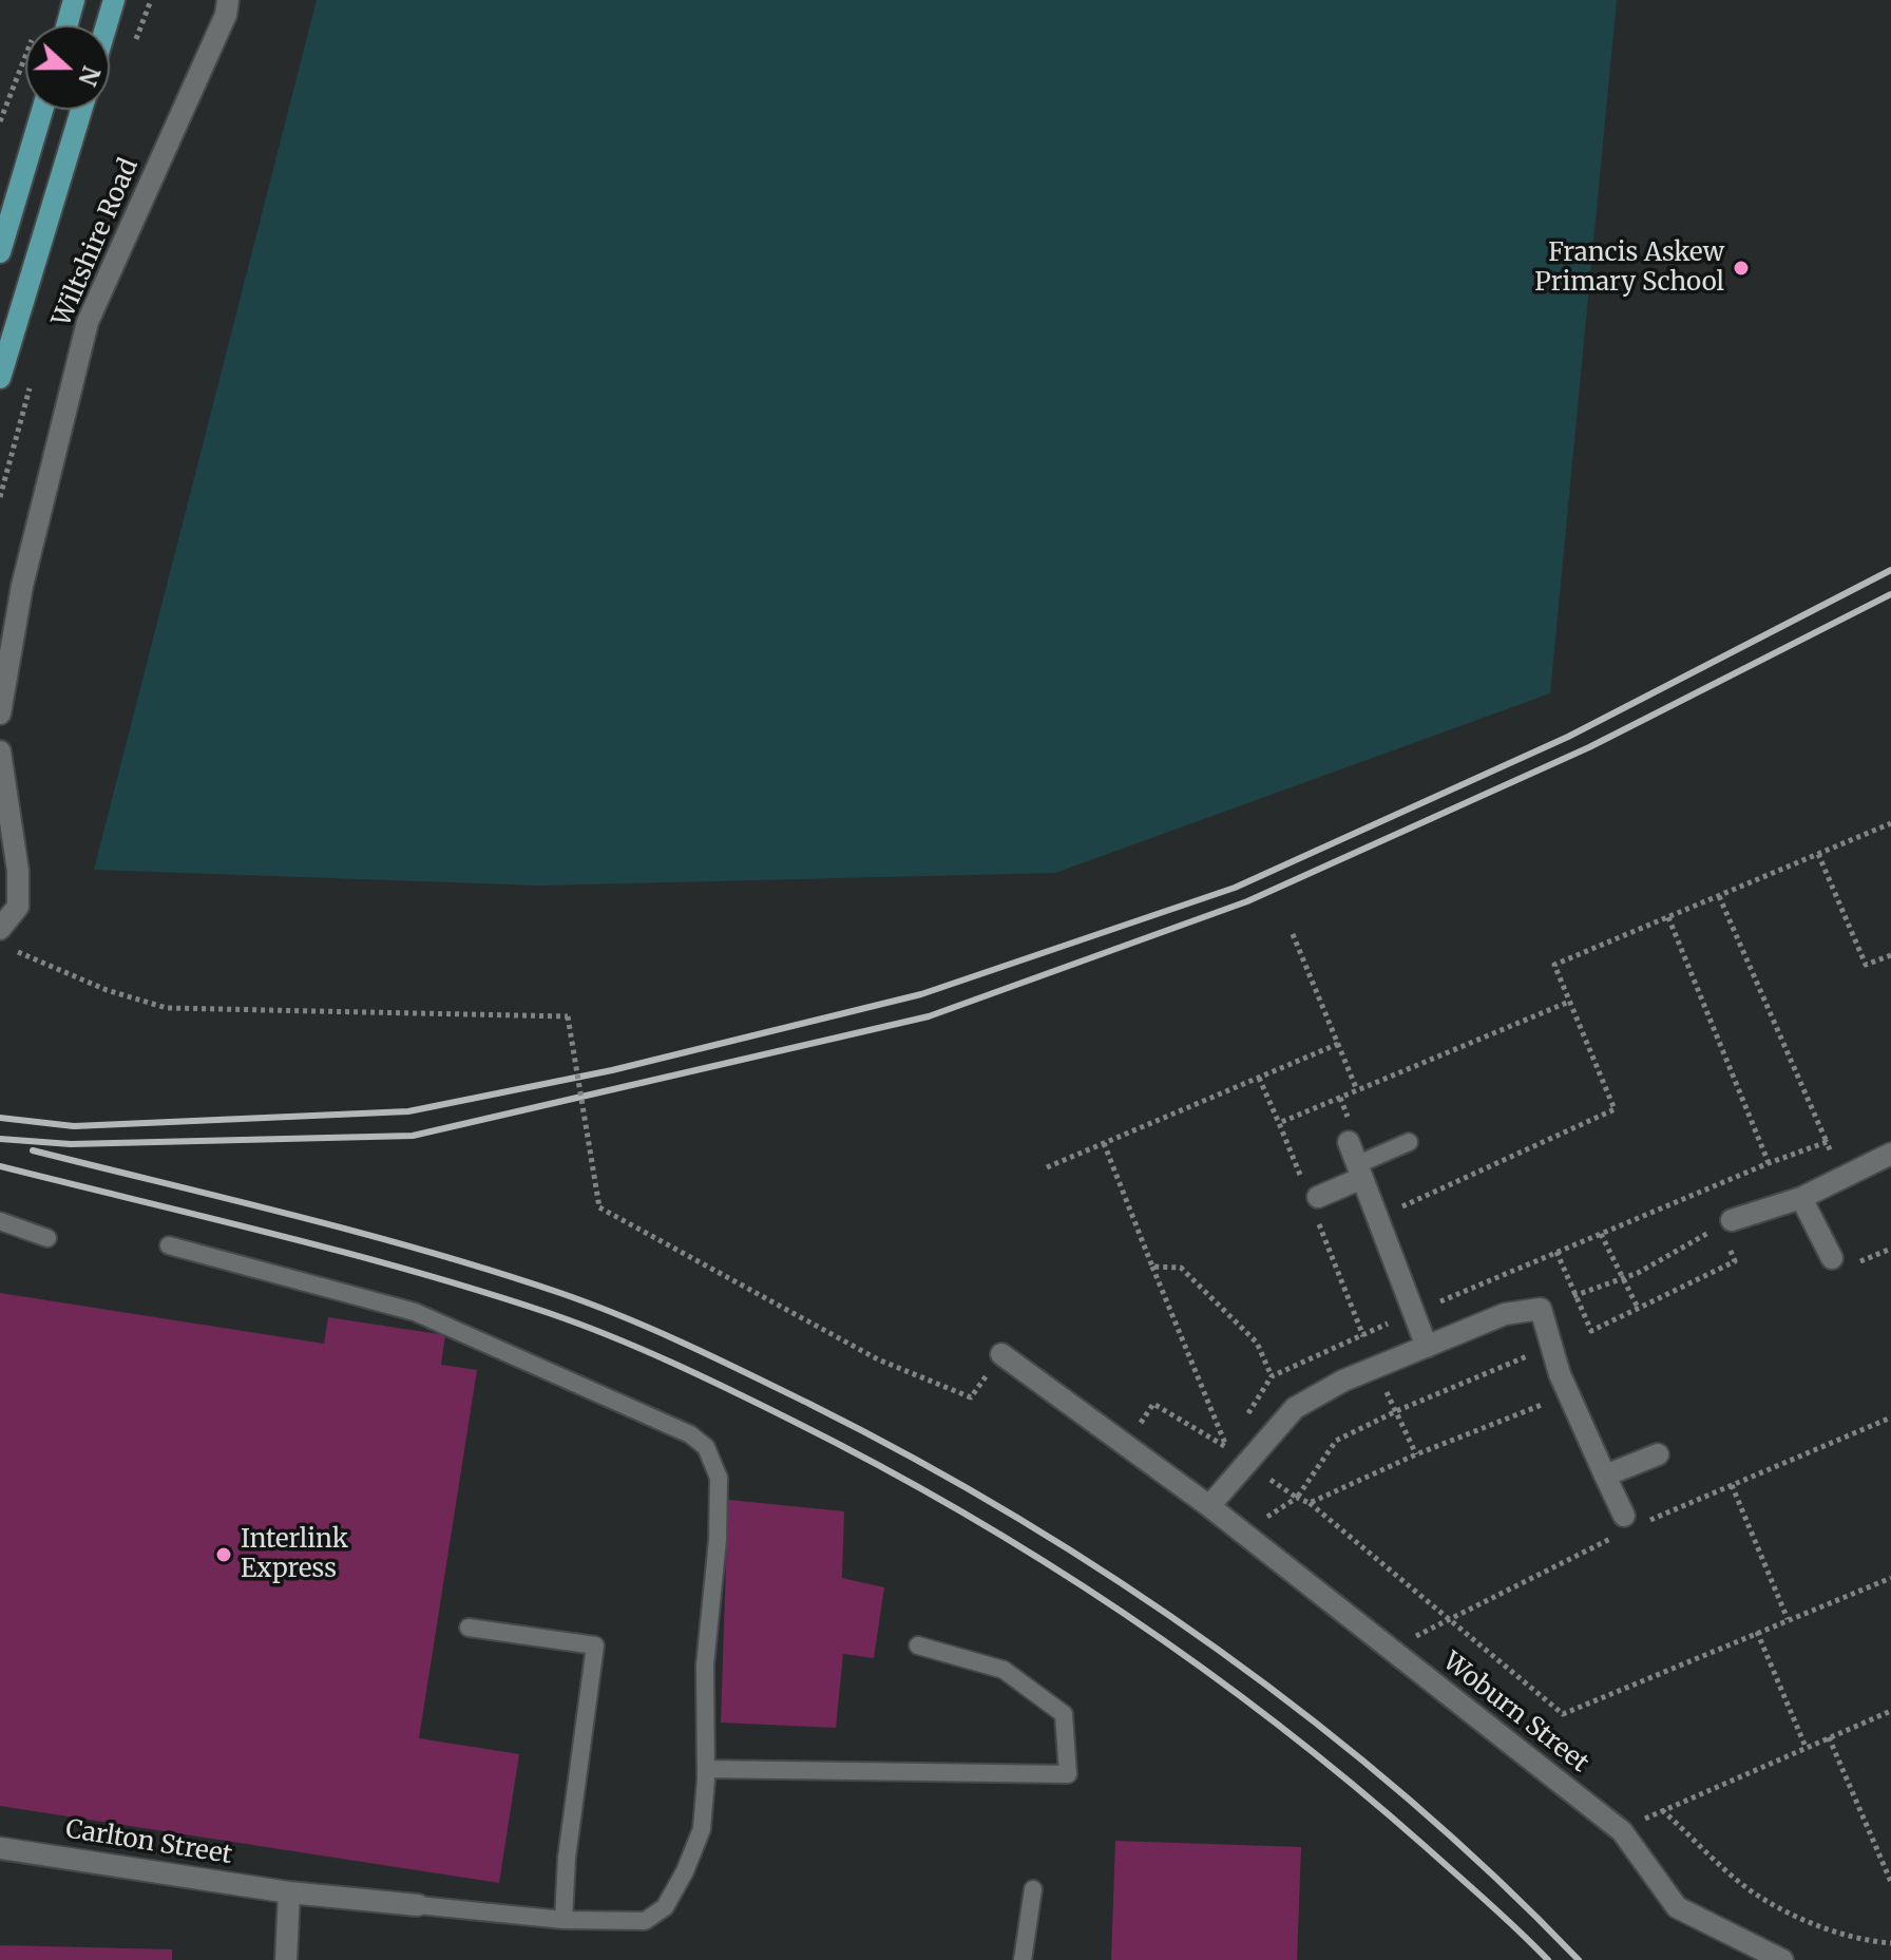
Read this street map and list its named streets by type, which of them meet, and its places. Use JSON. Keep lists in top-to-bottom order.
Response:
{
  "streets": {
    "street": ["Wiltshire Road", "Woburn Street", "Carlton Street"]
  },
  "places": ["Francis Askew Primary School", "Interlink Express"],
  "north": "right"
}
